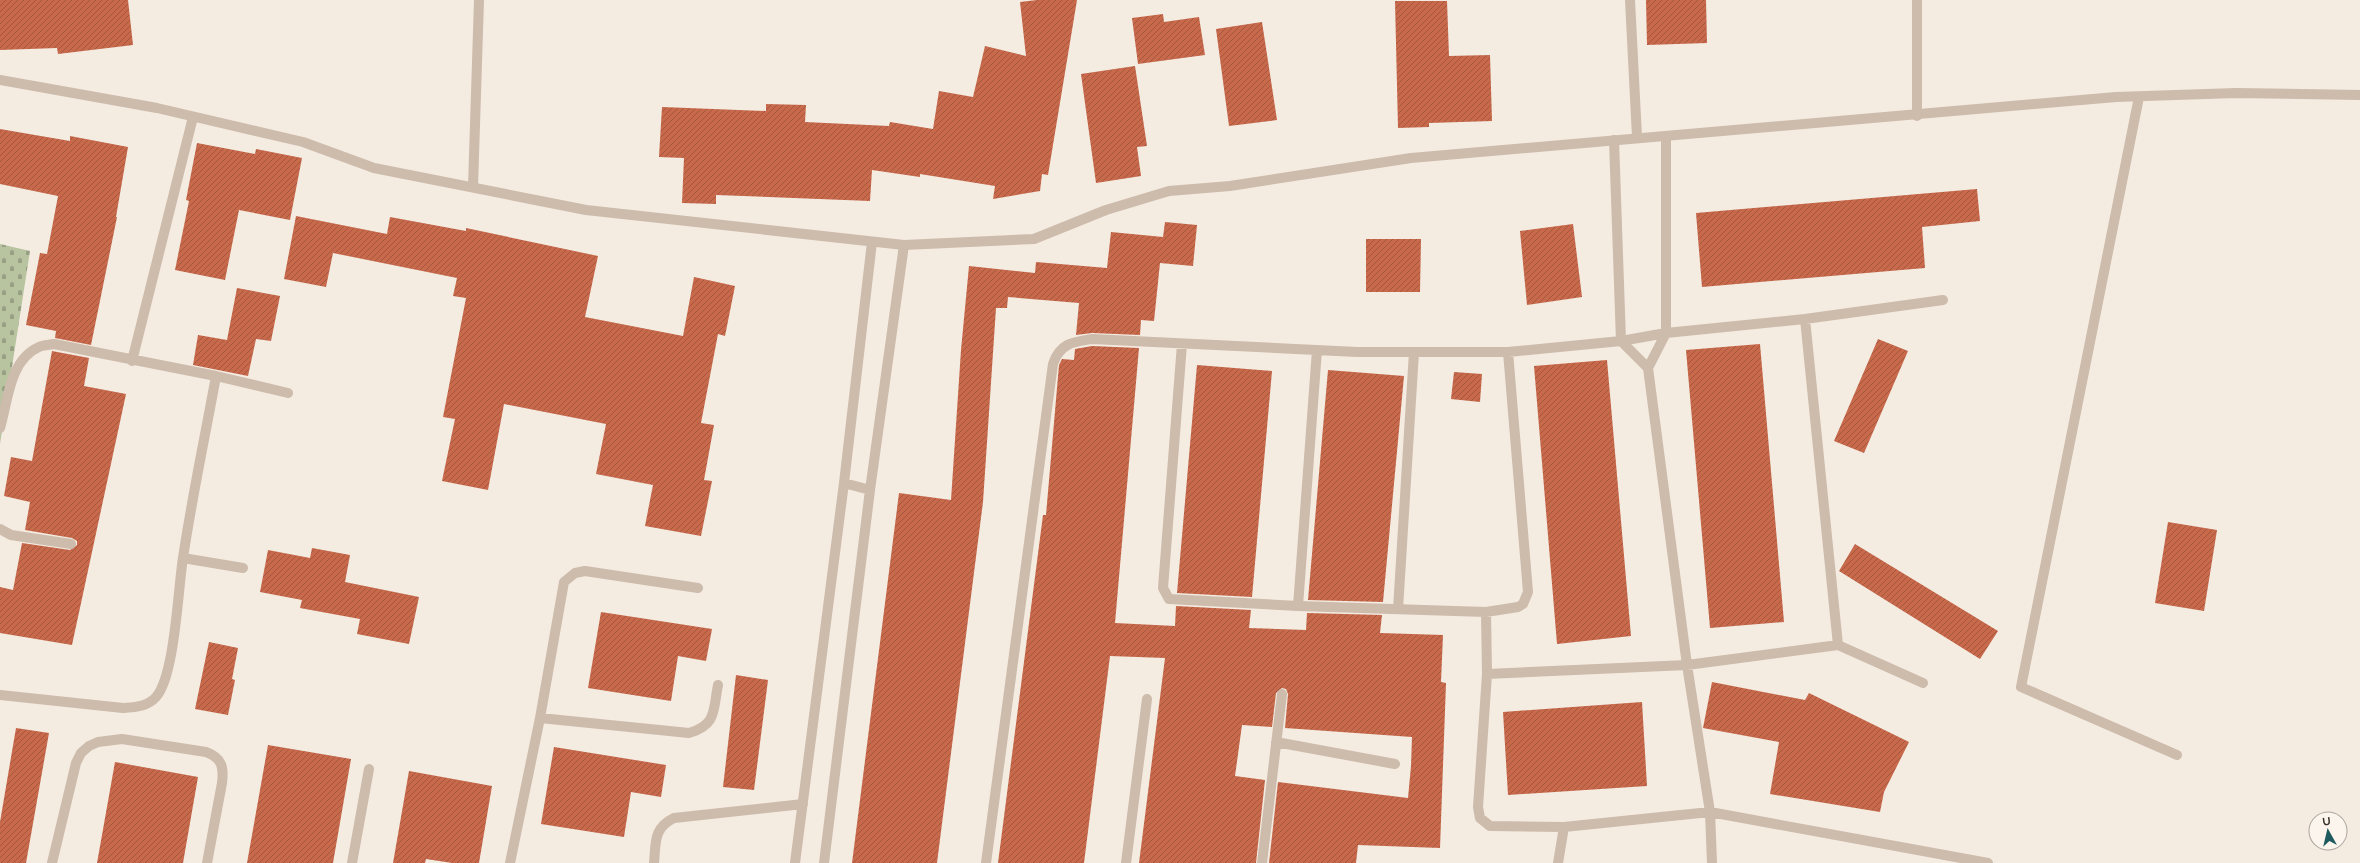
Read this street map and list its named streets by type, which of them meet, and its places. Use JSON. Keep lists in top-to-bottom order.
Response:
{
  "north": "top"
}
